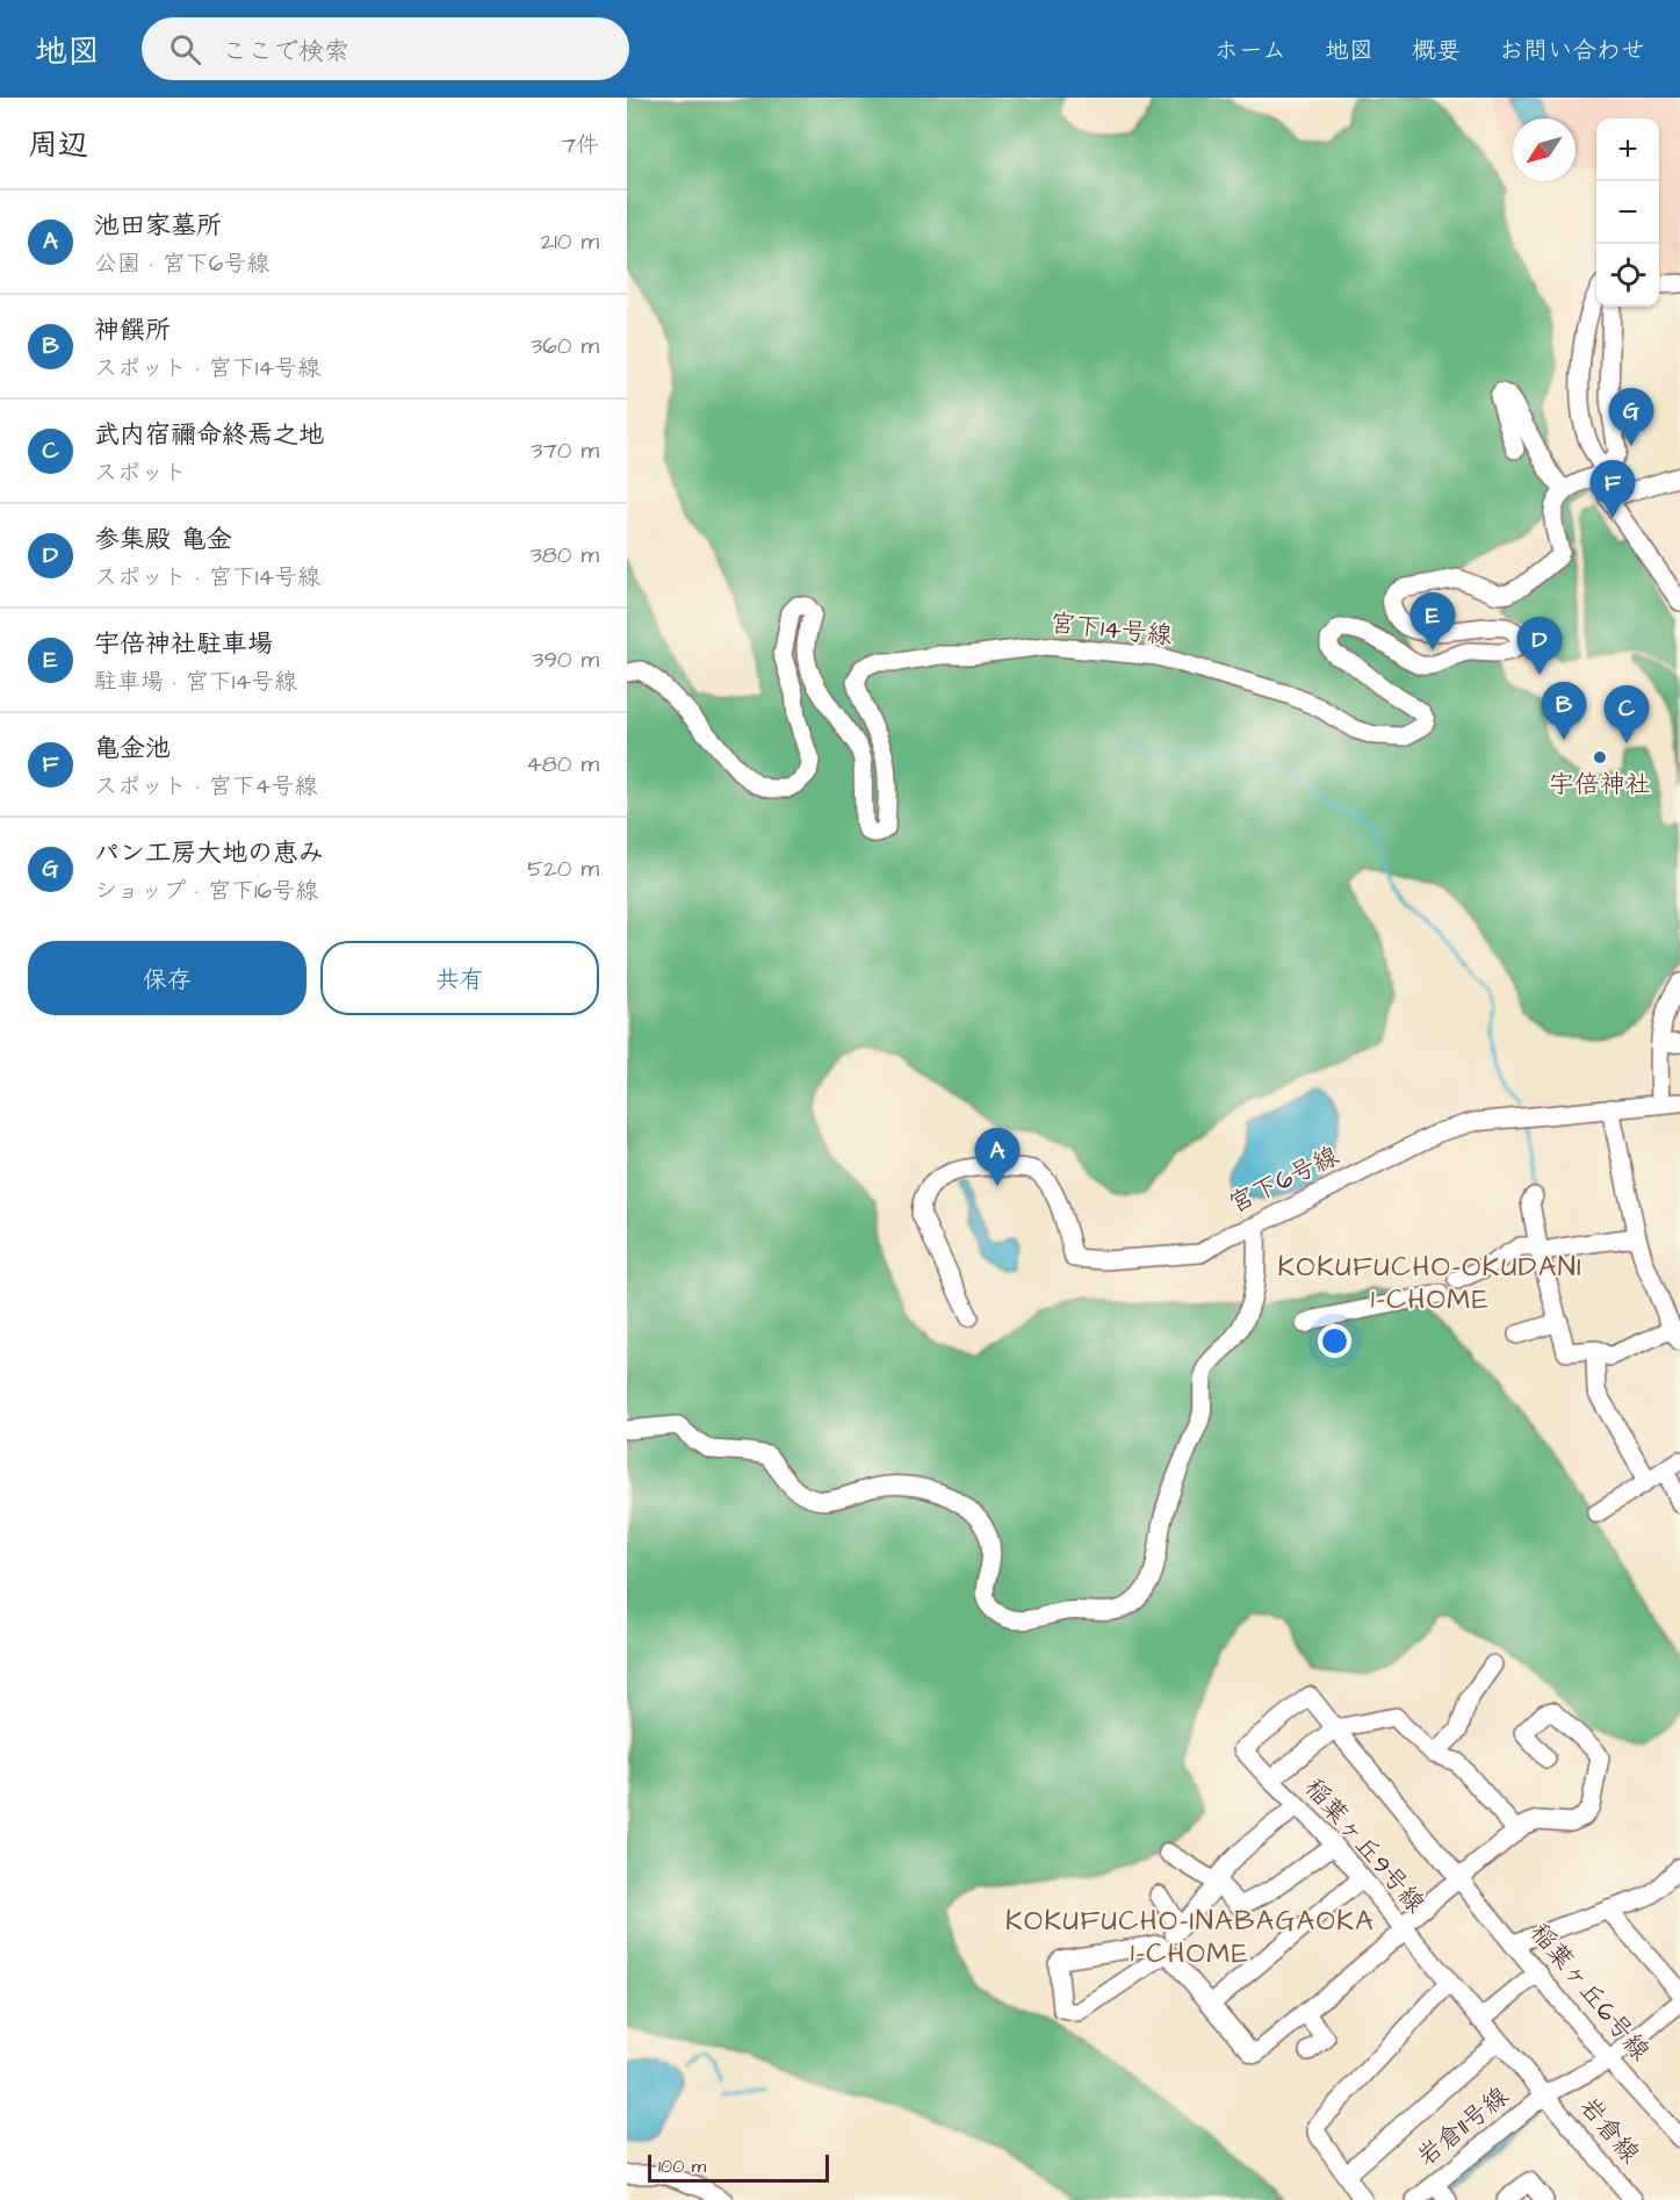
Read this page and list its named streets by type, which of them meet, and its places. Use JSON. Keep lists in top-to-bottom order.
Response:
{
  "streets": {
    "street": [
      "宮下14号線",
      "宮下6号線",
      "稲葉ヶ丘9号線",
      "稲葉ヶ丘6号線",
      "岩倉11号線",
      "岩倉線"
    ]
  },
  "crossings": [
    ["稲葉ヶ丘9号線", "稲葉ヶ丘6号線"],
    ["稲葉ヶ丘9号線", "岩倉11号線"],
    ["稲葉ヶ丘9号線", "岩倉線"],
    ["稲葉ヶ丘6号線", "岩倉11号線"],
    ["岩倉11号線", "岩倉線"]
  ],
  "districts": ["KOKUFUCHO-OKUDANI 1-CHOME", "KOKUFUCHO-INABAGAOKA 1-CHOME"],
  "places": ["宇倍神社"],
  "scale_bar": "100 m",
  "north": "bottom left",
  "page": {
    "header": "地図",
    "search": "ここで検索",
    "nav": [
      "ホーム",
      "地図",
      "概要",
      "お問い合わせ"
    ],
    "heading": ["周辺", "7件"],
    "map_buttons": ["+", "−"],
    "list": [
      {
        "mark": "A",
        "name": "池田家墓所",
        "note": "公園 · 宮下6号線",
        "value": "210 m"
      },
      {
        "mark": "B",
        "name": "神饌所",
        "note": "スポット · 宮下14号線",
        "value": "360 m"
      },
      {
        "mark": "C",
        "name": "武内宿禰命終焉之地",
        "note": "スポット",
        "value": "370 m"
      },
      {
        "mark": "D",
        "name": "参集殿 亀金",
        "note": "スポット · 宮下14号線",
        "value": "380 m"
      },
      {
        "mark": "E",
        "name": "宇倍神社駐車場",
        "note": "駐車場 · 宮下14号線",
        "value": "390 m"
      },
      {
        "mark": "F",
        "name": "亀金池",
        "note": "スポット · 宮下4号線",
        "value": "480 m"
      },
      {
        "mark": "G",
        "name": "パン工房大地の恵み",
        "note": "ショップ · 宮下16号線",
        "value": "520 m"
      }
    ],
    "pins": [
      "G",
      "F",
      "E",
      "D",
      "B",
      "C",
      "A"
    ],
    "buttons": ["保存", "共有"],
    "scale": "100 m"
  }
}
